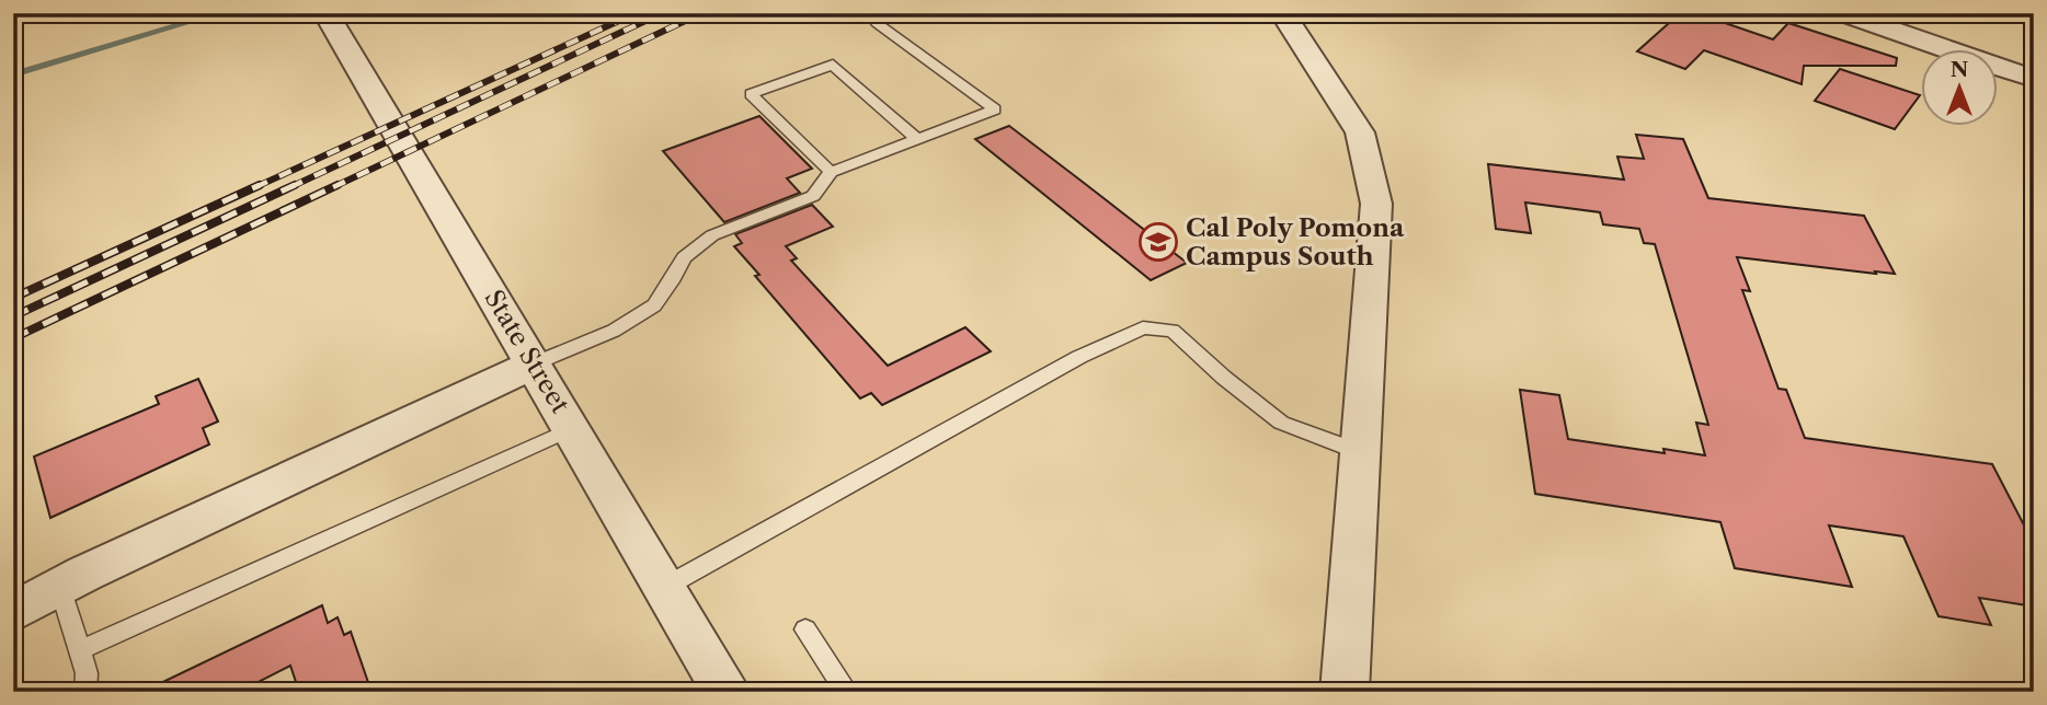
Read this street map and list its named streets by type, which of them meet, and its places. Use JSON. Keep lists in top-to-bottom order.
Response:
{
  "streets": {
    "street": ["State Street"]
  },
  "places": {
    "school or university": ["Cal Poly Pomona Campus South"]
  },
  "north": "top"
}
